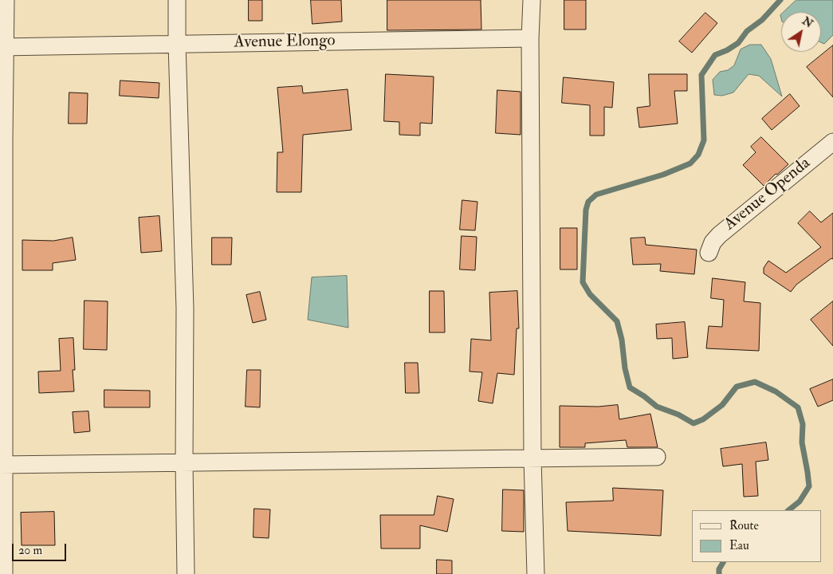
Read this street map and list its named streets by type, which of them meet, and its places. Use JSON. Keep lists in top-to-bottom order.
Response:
{
  "streets": {
    "street": ["Avenue Elongo", "Avenue Openda"]
  },
  "legend": ["Route", "Eau"],
  "scale_bar": "20 m",
  "north": "top right"
}
